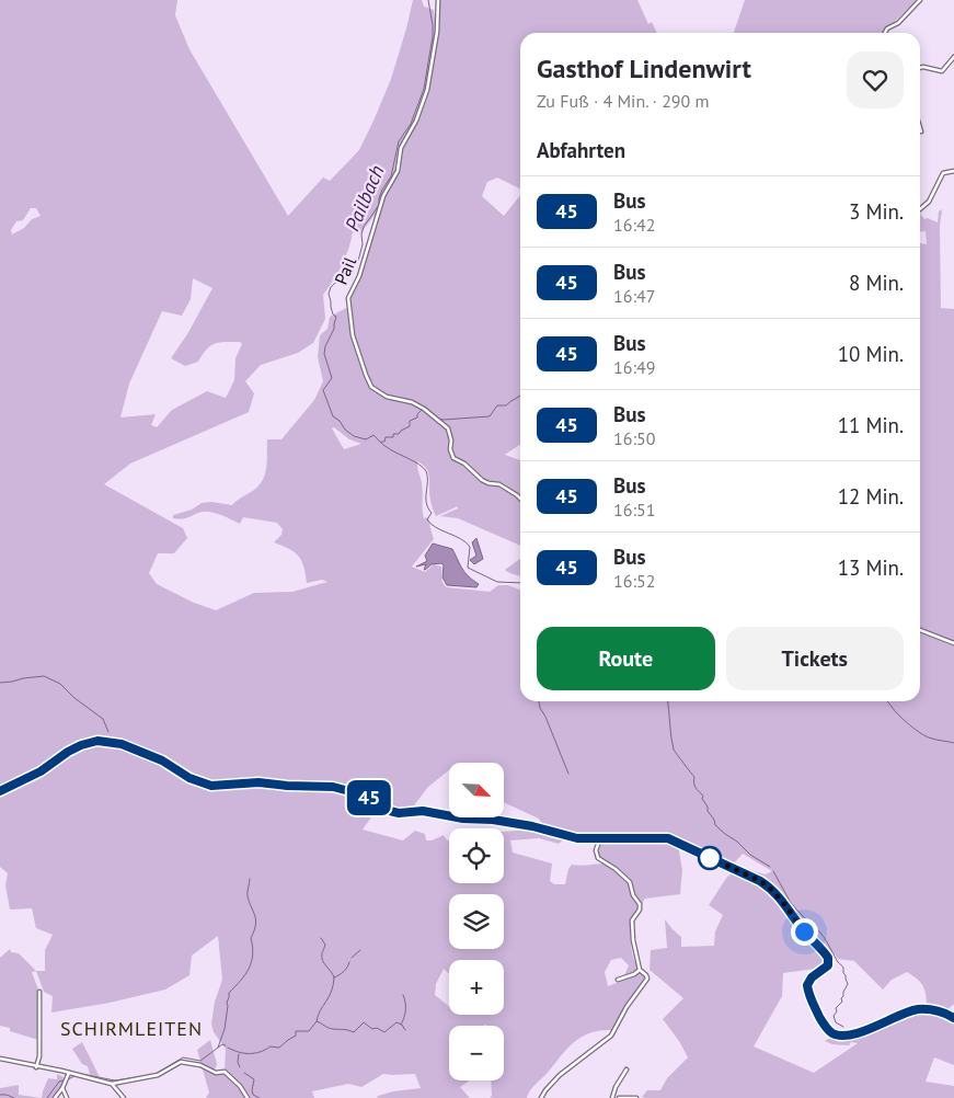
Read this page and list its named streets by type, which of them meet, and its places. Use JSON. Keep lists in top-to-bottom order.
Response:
{
  "streets": {
    "street": ["Pail"]
  },
  "districts": ["SCHIRMLEITEN"],
  "water": ["Pailbach"],
  "lines": ["bus line 45"],
  "north": "bottom right",
  "page": {
    "on_map": "45",
    "heading": [
      ["Gasthof Lindenwirt", "Zu Fuß · 4 Min. · 290 m"],
      "Abfahrten"
    ],
    "list": [
      {
        "mark": "45",
        "name": "Bus",
        "note": "16:42",
        "value": "3 Min."
      },
      {
        "mark": "45",
        "name": "Bus",
        "note": "16:47",
        "value": "8 Min."
      },
      {
        "mark": "45",
        "name": "Bus",
        "note": "16:49",
        "value": "10 Min."
      },
      {
        "mark": "45",
        "name": "Bus",
        "note": "16:50",
        "value": "11 Min."
      },
      {
        "mark": "45",
        "name": "Bus",
        "note": "16:51",
        "value": "12 Min."
      },
      {
        "mark": "45",
        "name": "Bus",
        "note": "16:52",
        "value": "13 Min."
      }
    ],
    "buttons": ["Route", "Tickets"],
    "map_buttons": ["+", "−"]
  }
}
